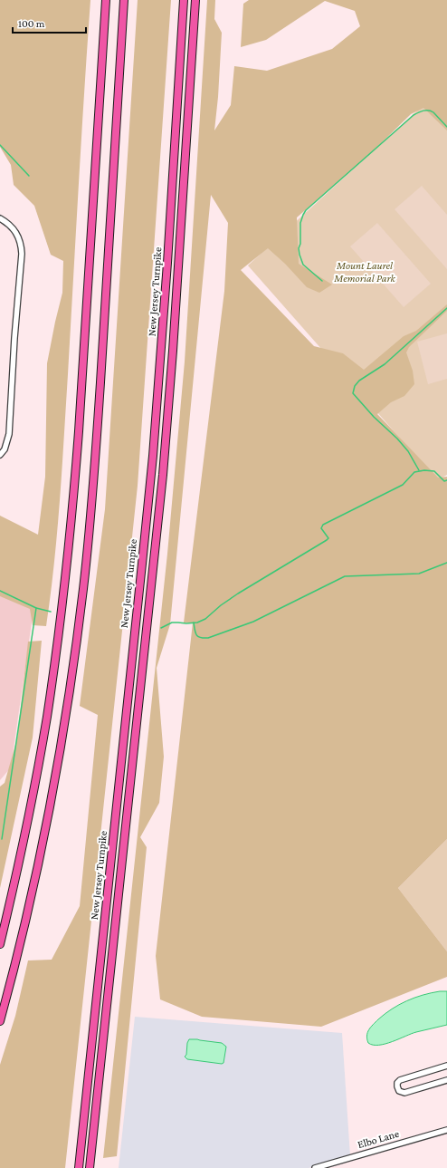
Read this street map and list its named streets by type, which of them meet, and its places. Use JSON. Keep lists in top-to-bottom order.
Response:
{
  "streets": {
    "highway": ["New Jersey Turnpike"],
    "street": ["Elbo Lane"]
  },
  "parks": ["Mount Laurel Memorial Park"],
  "scale_bar": "100 m"
}
